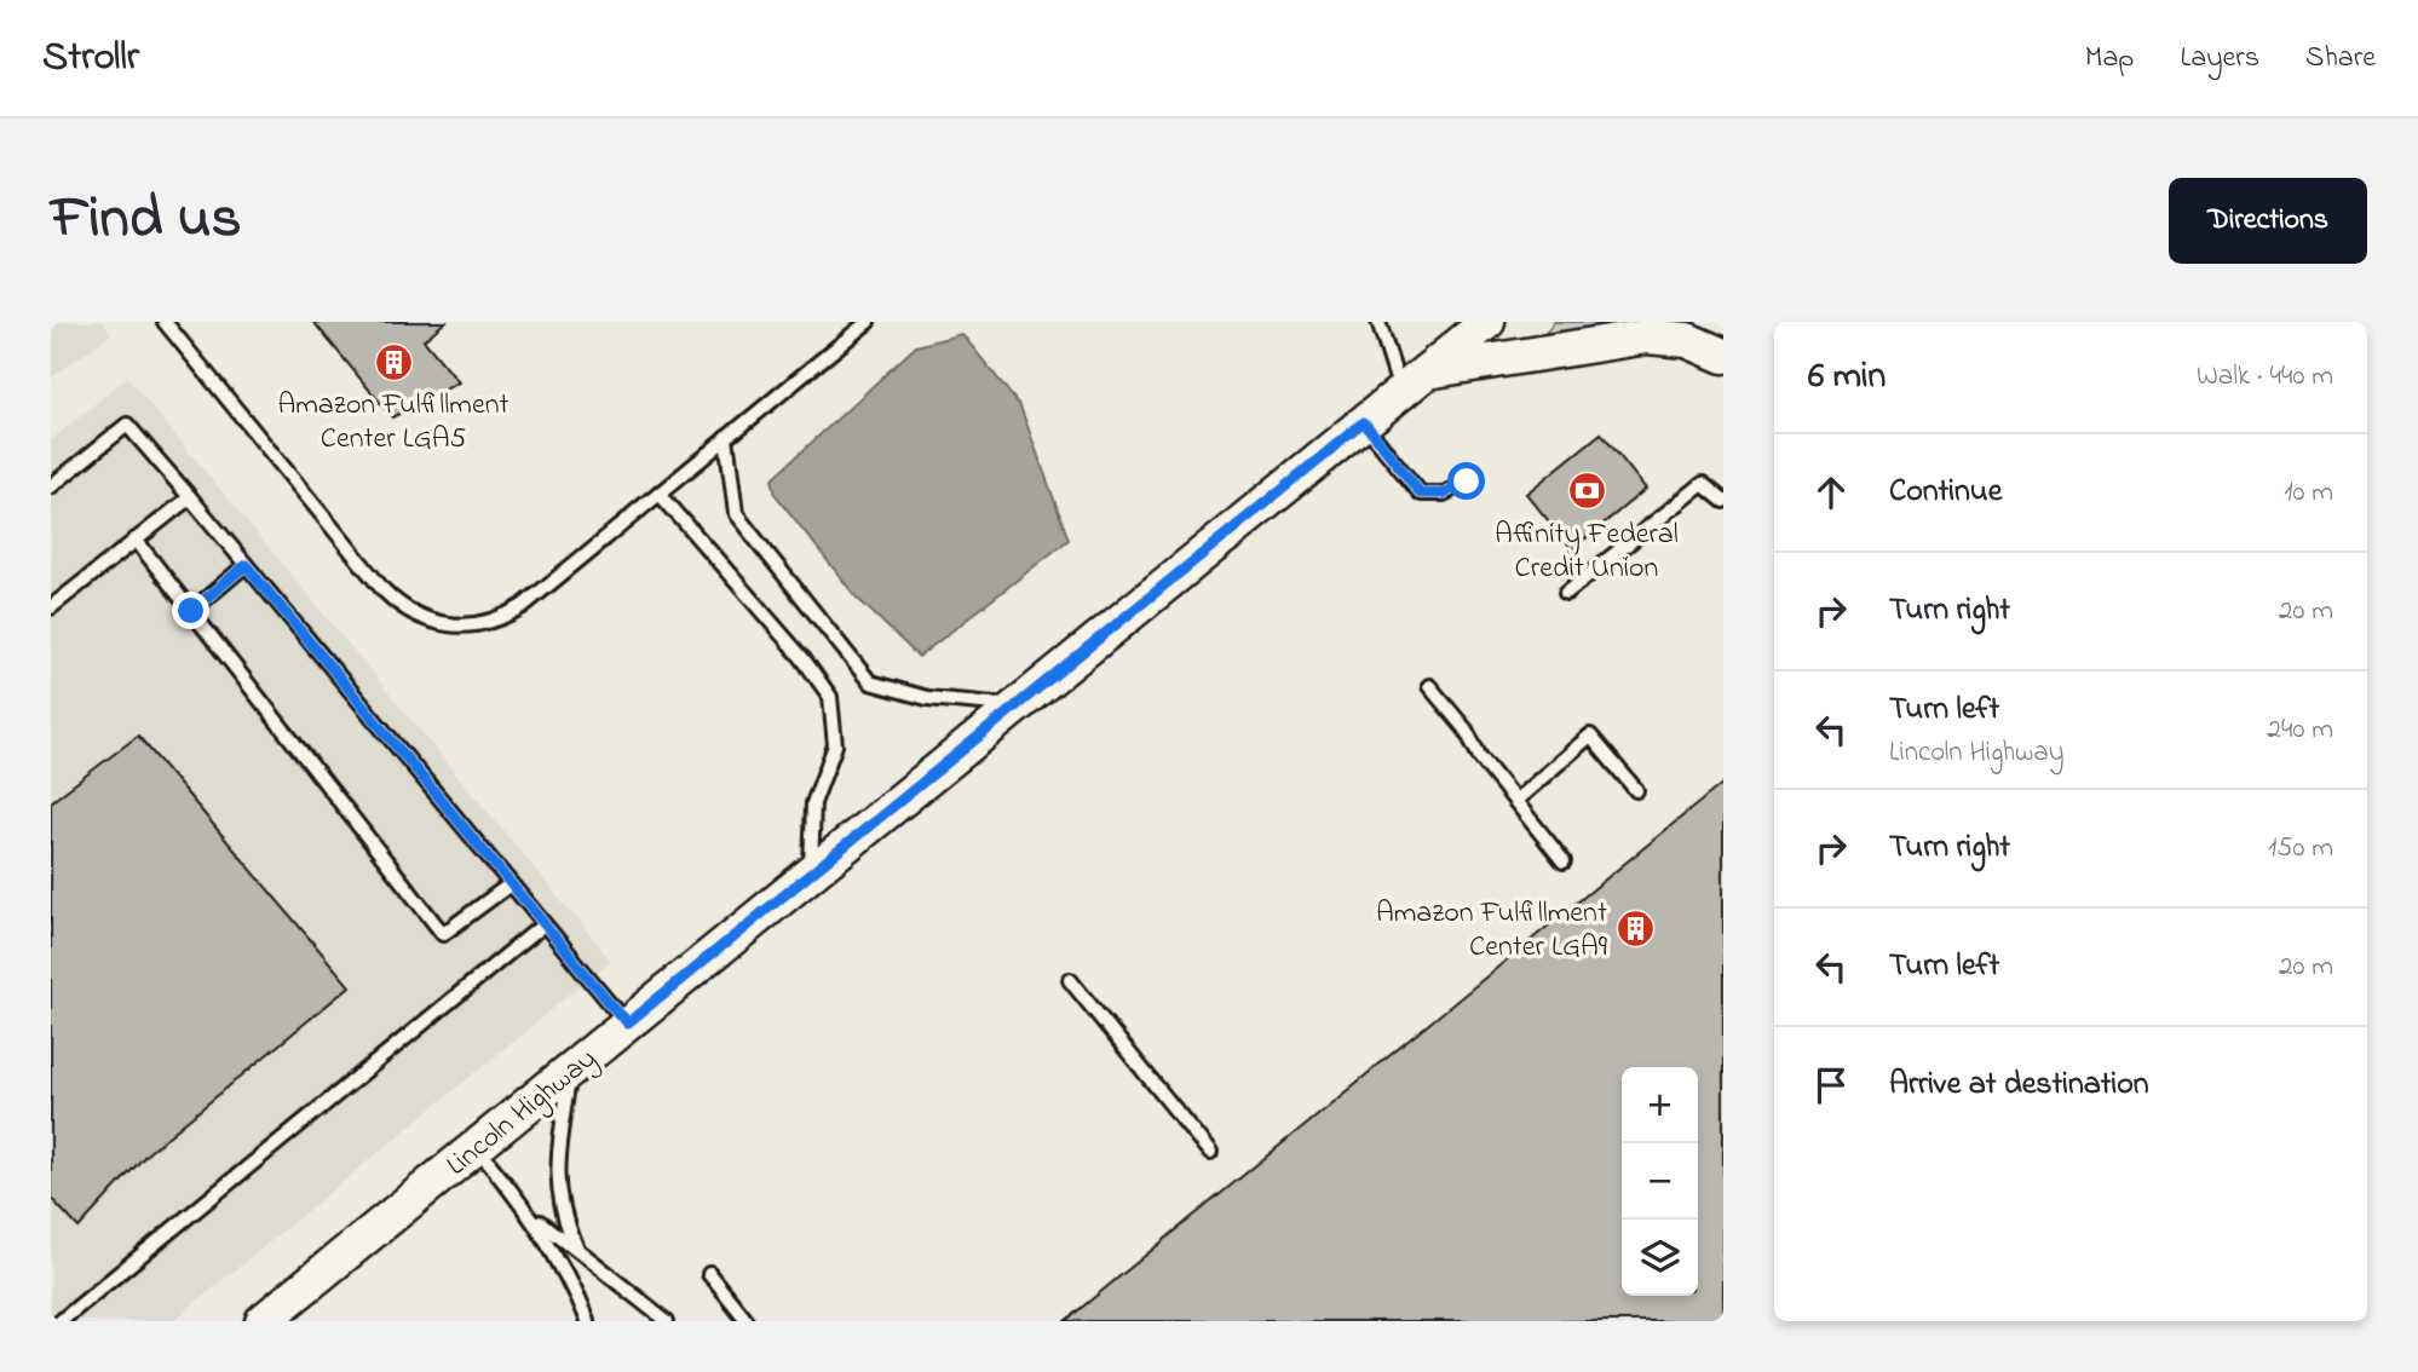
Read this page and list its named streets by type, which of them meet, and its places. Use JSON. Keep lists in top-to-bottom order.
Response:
{
  "streets": {
    "main road": ["Lincoln Highway"]
  },
  "places": {
    "building": ["Amazon Fulfillment Center LGA5", "Amazon Fulfillment Center LGA9"],
    "bank": ["Affinity Federal Credit Union"]
  },
  "page": {
    "header": "Strollr",
    "nav": ["Map", "Layers", "Share"],
    "title": "Find us",
    "buttons": "Directions",
    "heading": ["6 min", "Walk · 440 m"],
    "list": [
      ["Continue", "10 m"],
      ["Turn right", "20 m"],
      ["Turn left", "Lincoln Highway", "240 m"],
      ["Turn right", "150 m"],
      ["Turn left", "20 m"],
      "Arrive at destination"
    ],
    "map_buttons": ["+", "−"]
  }
}
